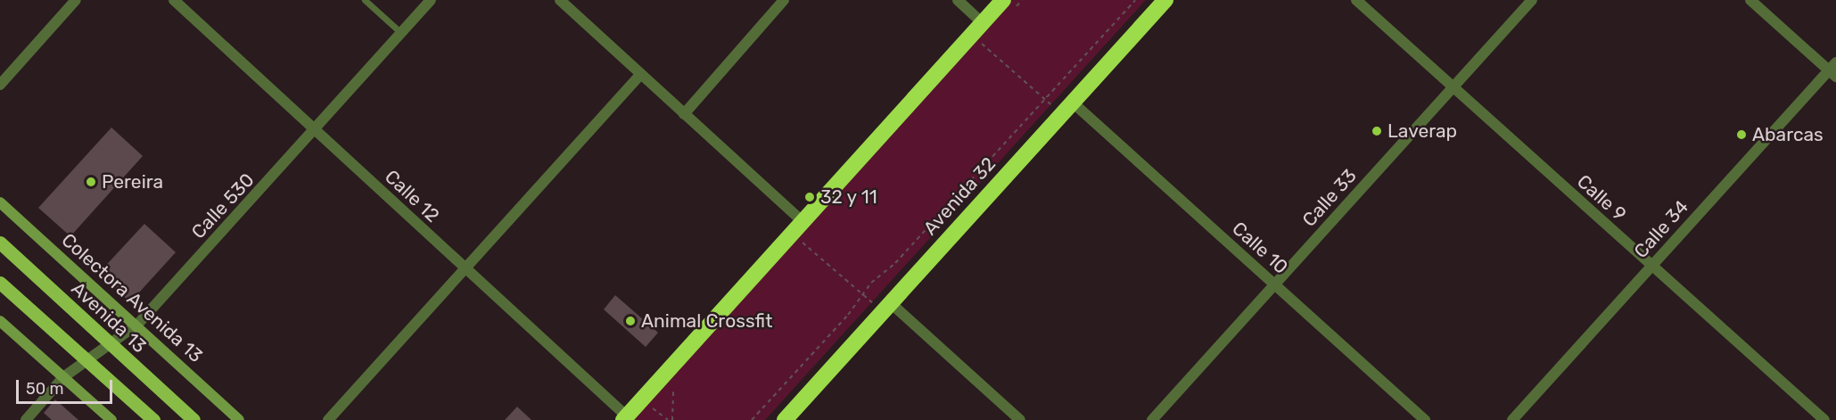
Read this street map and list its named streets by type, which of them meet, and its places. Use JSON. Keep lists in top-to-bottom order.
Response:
{
  "streets": {
    "highway": ["Avenida 32"],
    "main road": ["Avenida 13"],
    "street": [
      "Calle 12",
      "Calle 33",
      "Calle 9",
      "Calle 530",
      "Calle 34",
      "Calle 10",
      "Colectora Avenida 13"
    ]
  },
  "crossings": [
    ["Calle 12", "Calle 530"],
    ["Avenida 32", "Calle 10"],
    ["Calle 33", "Calle 9"],
    ["Calle 33", "Calle 10"],
    ["Calle 9", "Calle 34"],
    ["Calle 530", "Colectora Avenida 13"],
    ["Calle 530", "Avenida 13"]
  ],
  "places": [
    "Laverap",
    "Abarcas",
    "Pereira",
    "32 y 11",
    "Animal Crossfit"
  ],
  "scale_bar": "50 m"
}
